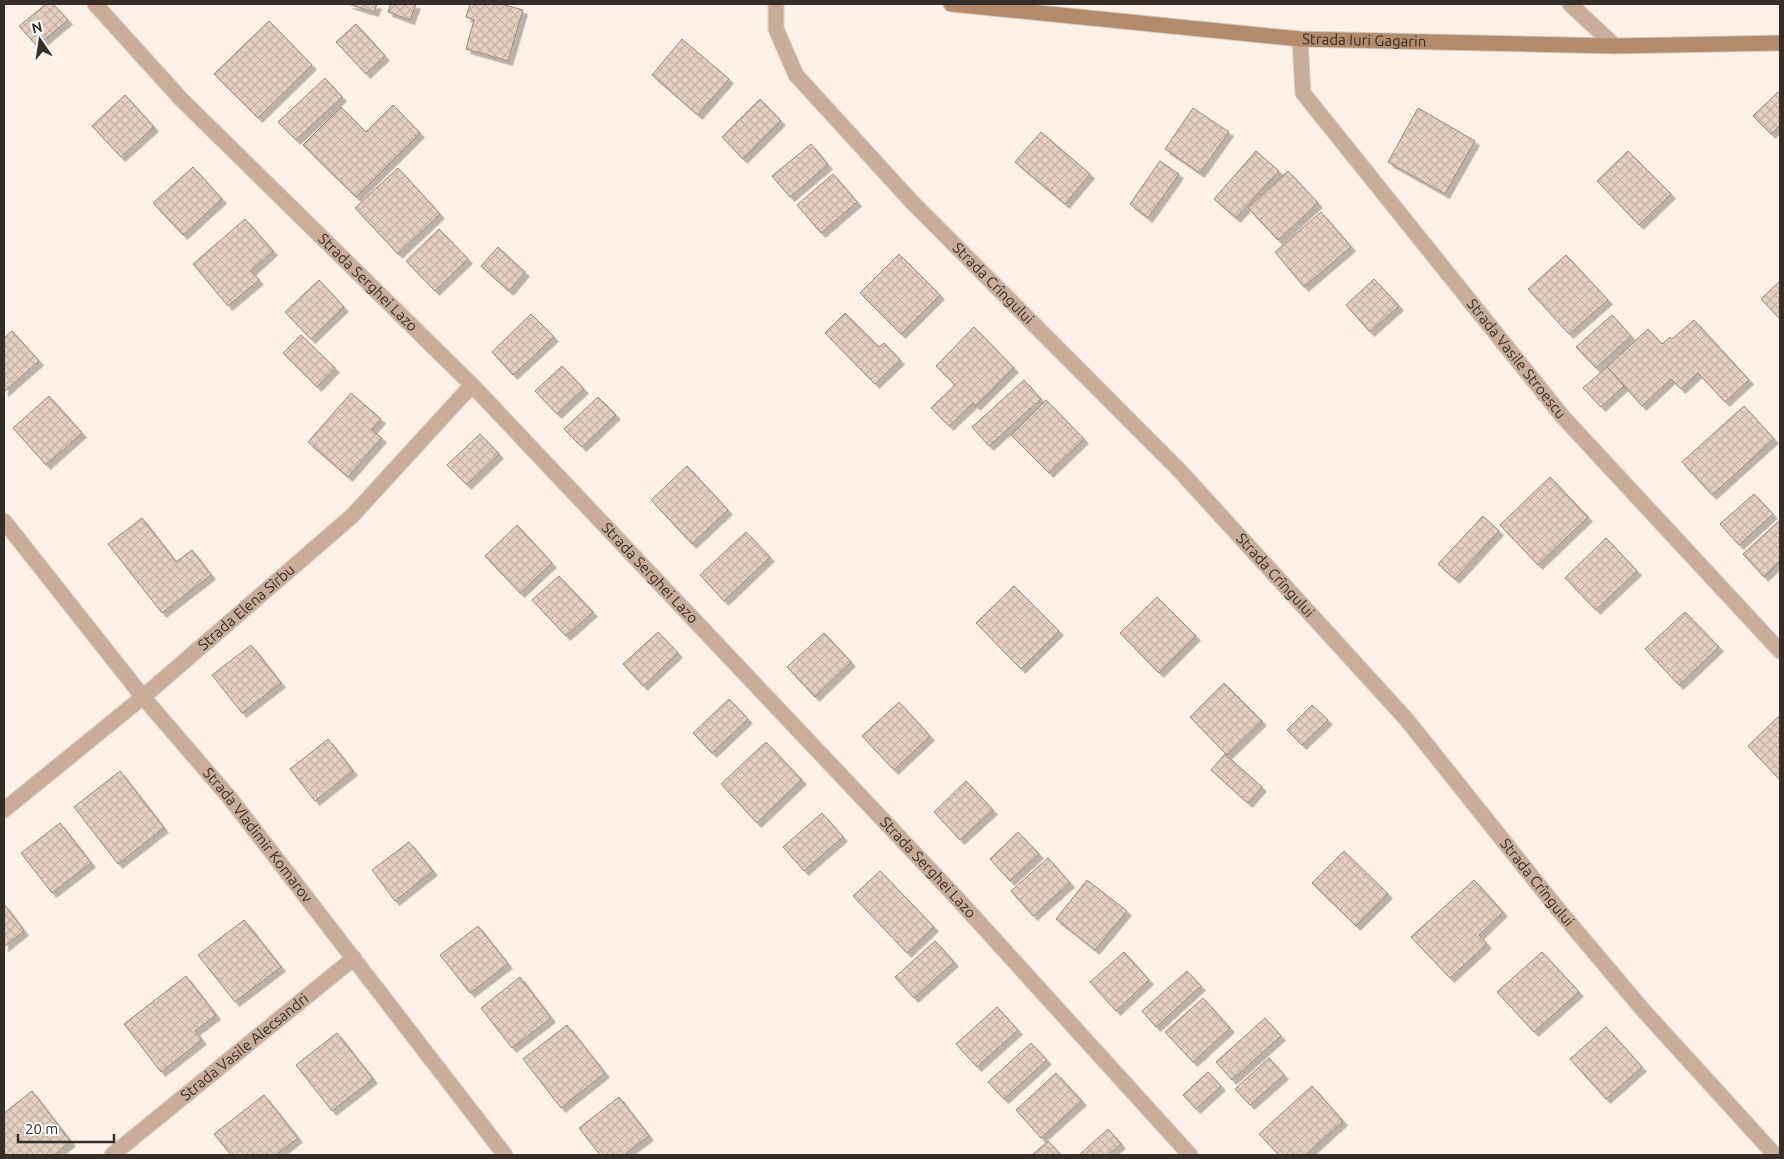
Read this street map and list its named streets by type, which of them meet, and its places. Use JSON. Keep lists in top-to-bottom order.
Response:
{
  "streets": {
    "main road": ["Strada Iuri Gagarin"],
    "street": [
      "Strada Serghei Lazo",
      "Strada Crîngului",
      "Strada Vasile Stroescu",
      "Strada Elena Sîrbu",
      "Strada Vladimir Komarov",
      "Strada Vasile Alecsandri"
    ]
  },
  "crossings": [
    ["Strada Iuri Gagarin", "Strada Vasile Stroescu"],
    ["Strada Serghei Lazo", "Strada Elena Sîrbu"],
    ["Strada Elena Sîrbu", "Strada Vladimir Komarov"],
    ["Strada Vladimir Komarov", "Strada Vasile Alecsandri"]
  ],
  "scale_bar": "20 m",
  "north": "top"
}
